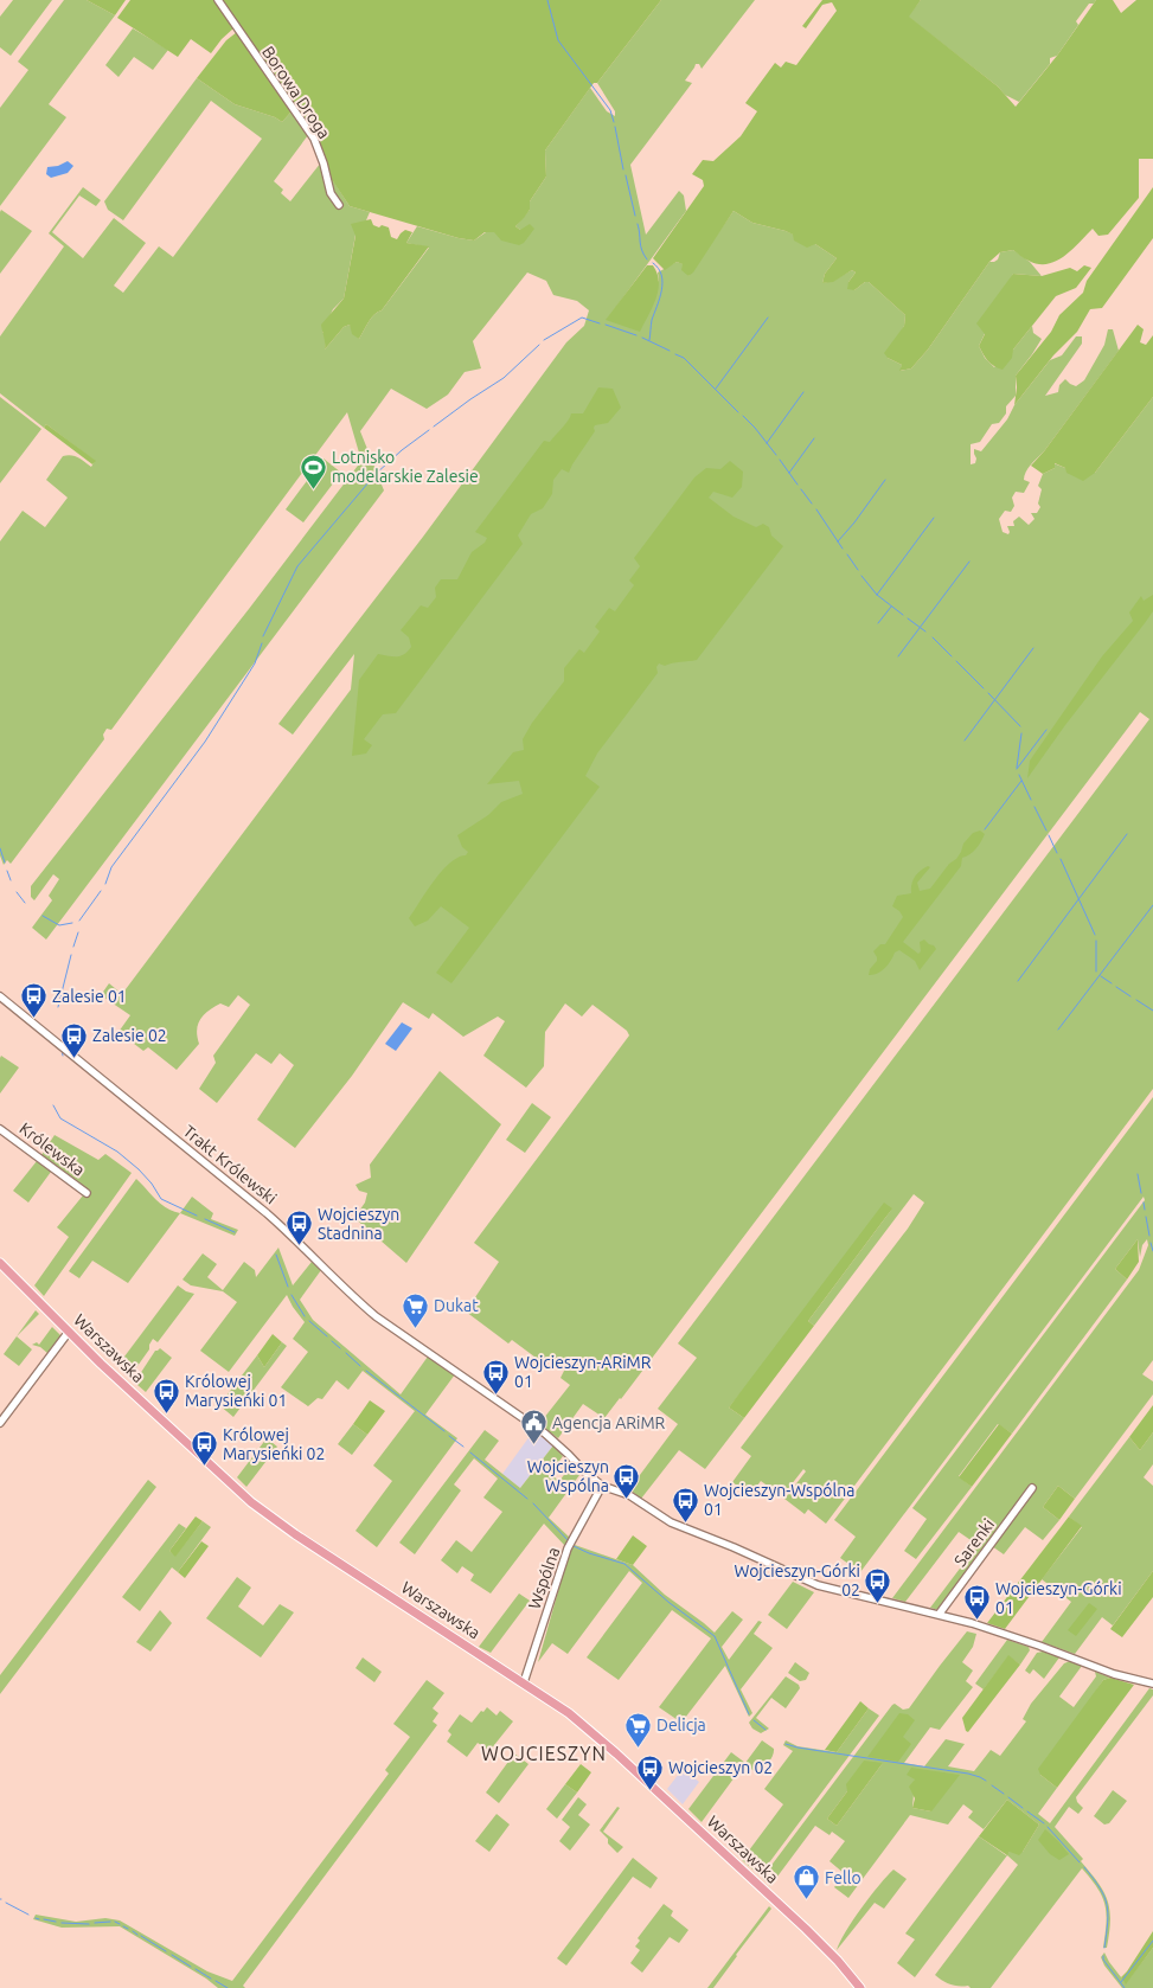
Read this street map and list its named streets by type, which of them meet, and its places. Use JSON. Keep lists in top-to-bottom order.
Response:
{
  "streets": {
    "main road": ["Warszawska"],
    "street": [
      "Borowa Droga",
      "Królewska",
      "Trakt Królewski",
      "Sarenki",
      "Wspólna"
    ]
  },
  "crossings": [
    ["Trakt Królewski", "Sarenki"],
    ["Trakt Królewski", "Wspólna"],
    ["Warszawska", "Wspólna"]
  ],
  "districts": ["WOJCIESZYN"],
  "places": {
    "sports": ["Lotnisko modelarskie Zalesie"],
    "bus stop": [
      "Zalesie 01",
      "Zalesie 02",
      "Wojcieszyn Stadnina",
      "Wojcieszyn-ARiMR 01",
      "Królowej Marysieńki 01",
      "Królowej Marysieńki 02",
      "Wojcieszyn Wspólna",
      "Wojcieszyn-Wspólna 01",
      "Wojcieszyn-Górki 02",
      "Wojcieszyn-Górki 01",
      "Wojcieszyn 02"
    ],
    "supermarket": ["Dukat", "Delicja"],
    "public building": ["Agencja ARiMR"],
    "shop": ["Fello"]
  }
}
